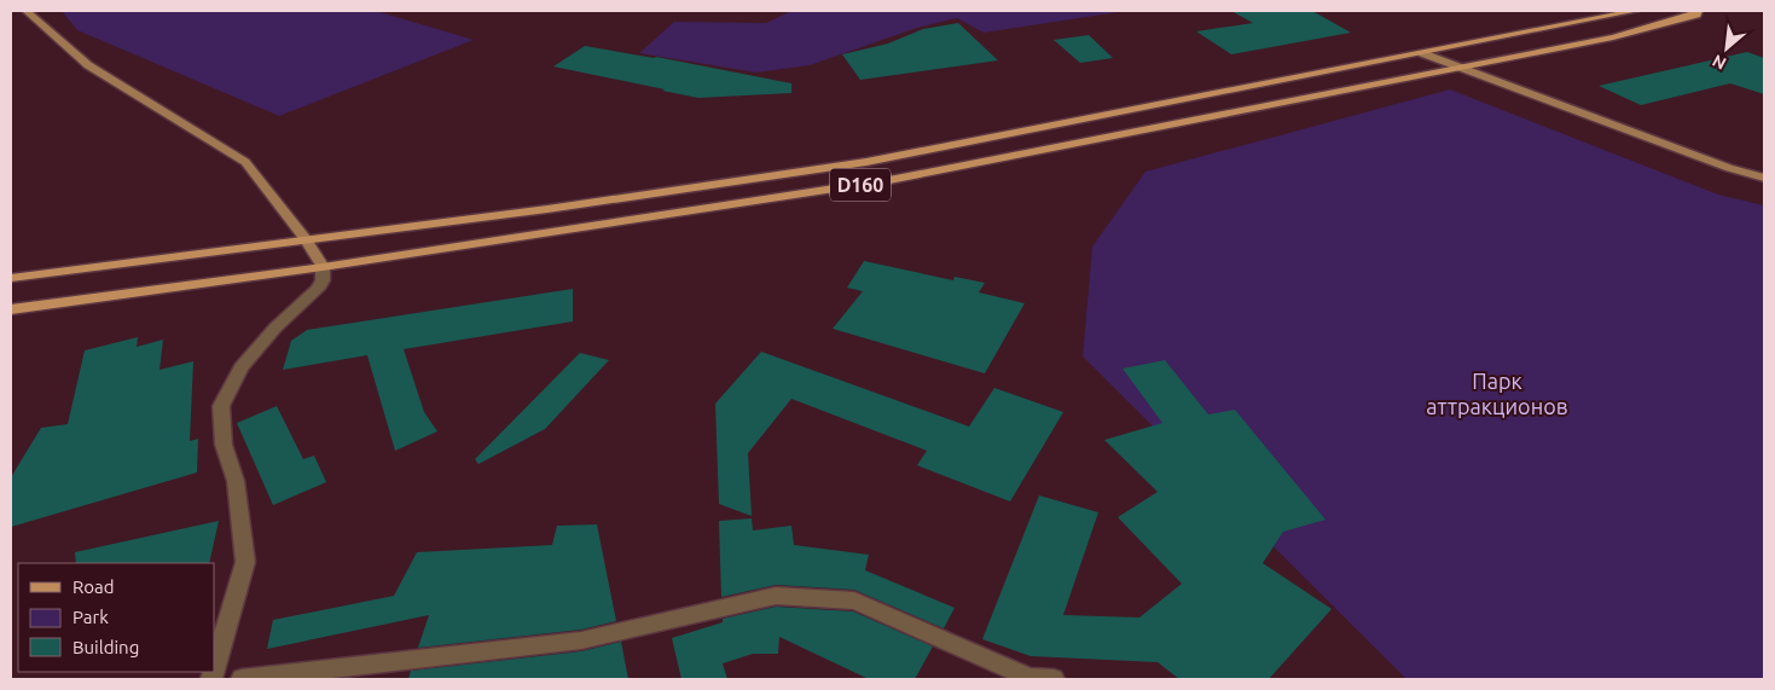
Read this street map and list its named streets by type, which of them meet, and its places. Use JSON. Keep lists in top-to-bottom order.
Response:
{
  "streets": {
    "main road": ["D160"]
  },
  "parks": ["Парк аттракционов"],
  "legend": ["Road", "Park", "Building"],
  "north": "bottom left"
}
